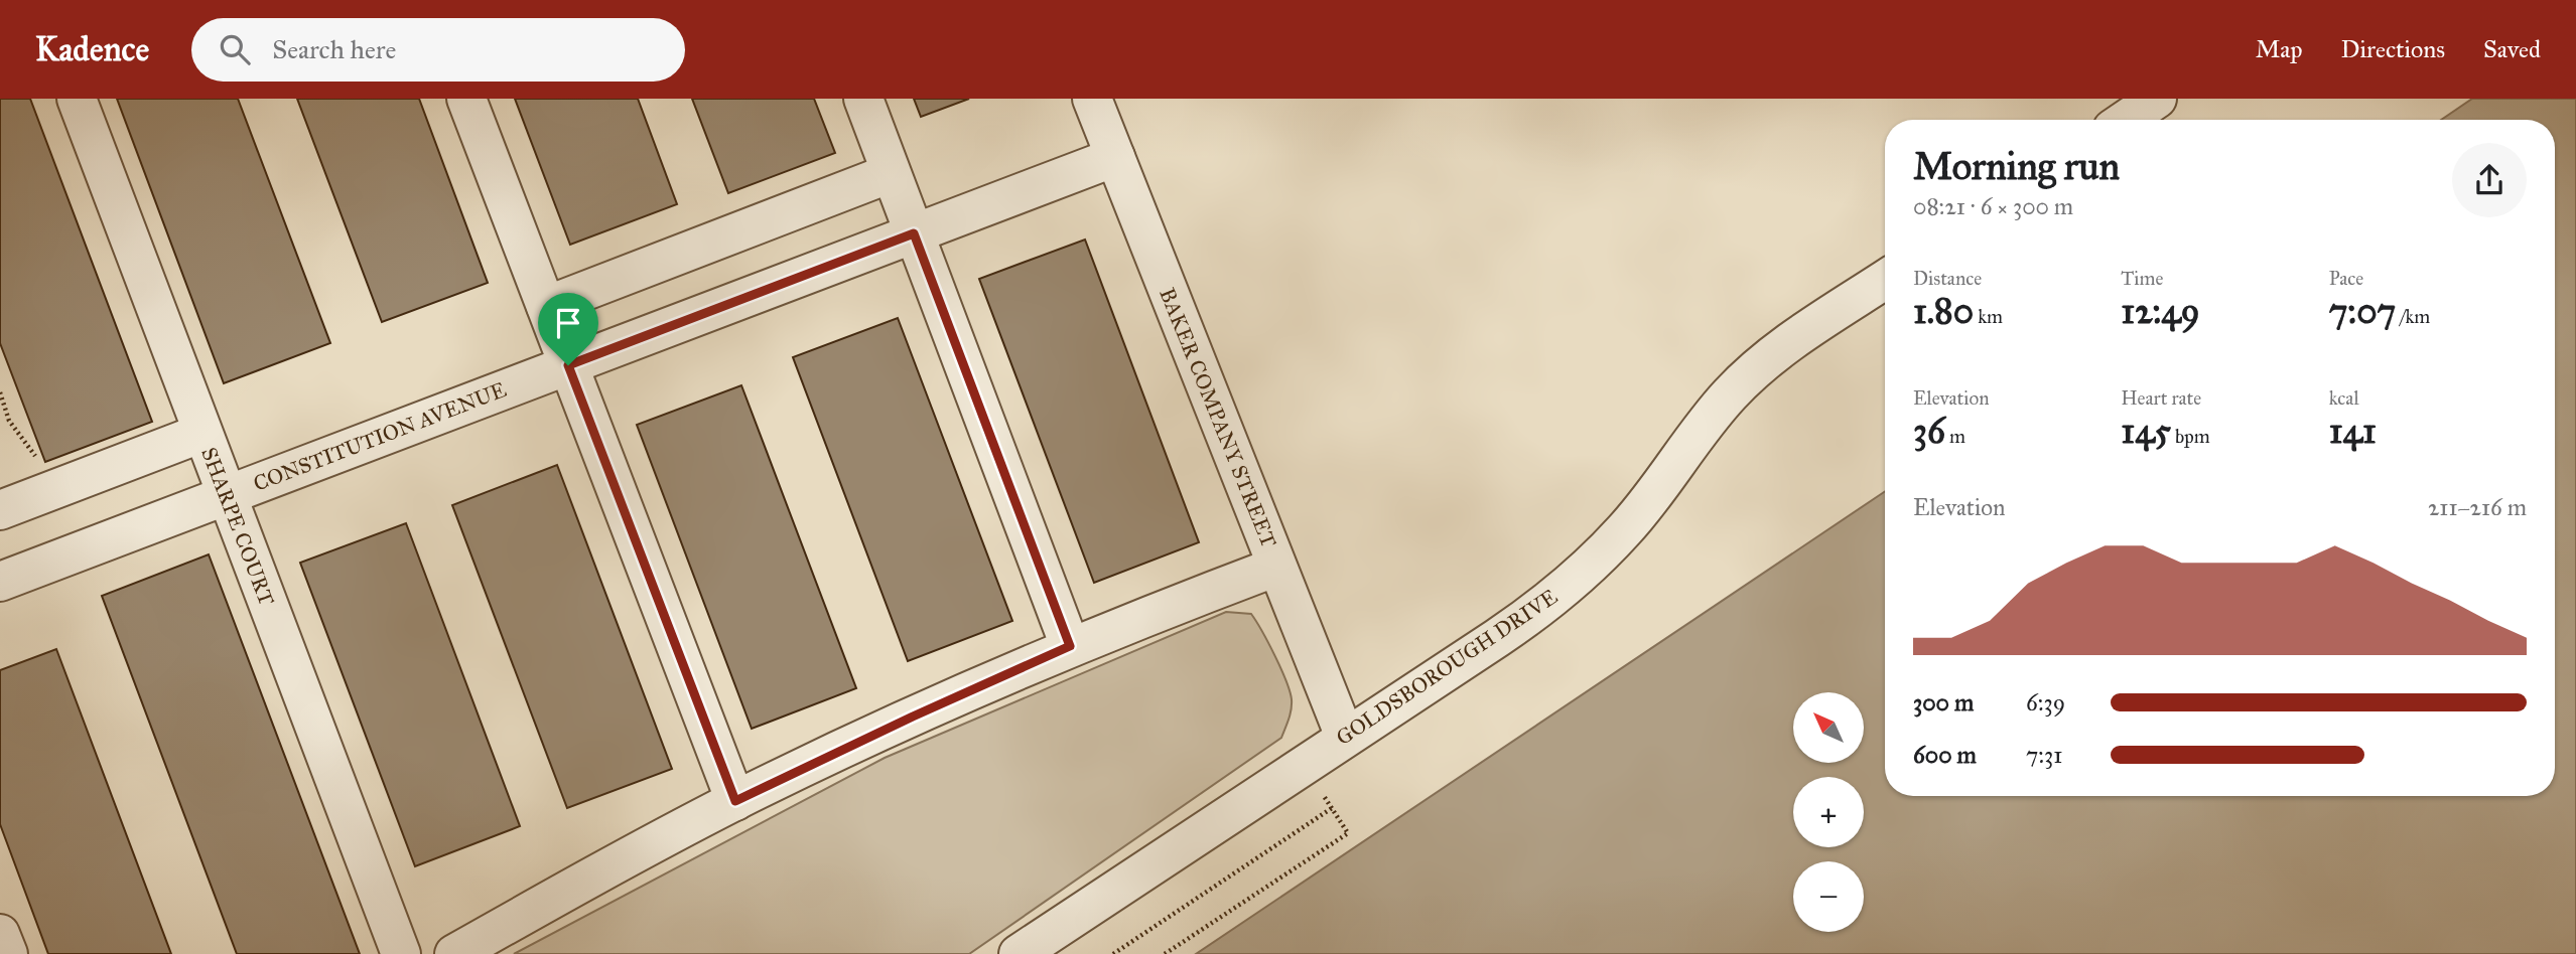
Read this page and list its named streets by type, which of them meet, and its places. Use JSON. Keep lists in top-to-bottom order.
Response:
{
  "streets": {
    "street": [
      "BAKER COMPANY STREET",
      "CONSTITUTION AVENUE",
      "SHARPE COURT",
      "GOLDSBOROUGH DRIVE"
    ]
  },
  "crossings": [
    ["BAKER COMPANY STREET", "CONSTITUTION AVENUE"],
    ["BAKER COMPANY STREET", "GOLDSBOROUGH DRIVE"],
    ["CONSTITUTION AVENUE", "SHARPE COURT"]
  ],
  "north": "top left",
  "page": {
    "header": "Kadence",
    "search": "Search here",
    "nav": ["Map", "Directions", "Saved"],
    "heading": ["Morning run", "08:21 · 6 × 300 m"],
    "stats": [
      ["Distance", "1.80 km"],
      ["Time", "12:49"],
      ["Pace", "7:07 /km"],
      ["Elevation", "36 m"],
      ["Heart rate", "145 bpm"],
      ["kcal", "141"]
    ],
    "chart": ["Elevation", "211–216 m"],
    "list": [
      {
        "name": "300 m",
        "note": "6:39"
      },
      {
        "name": "600 m",
        "note": "7:31"
      }
    ],
    "map_buttons": ["+", "−"]
  }
}
